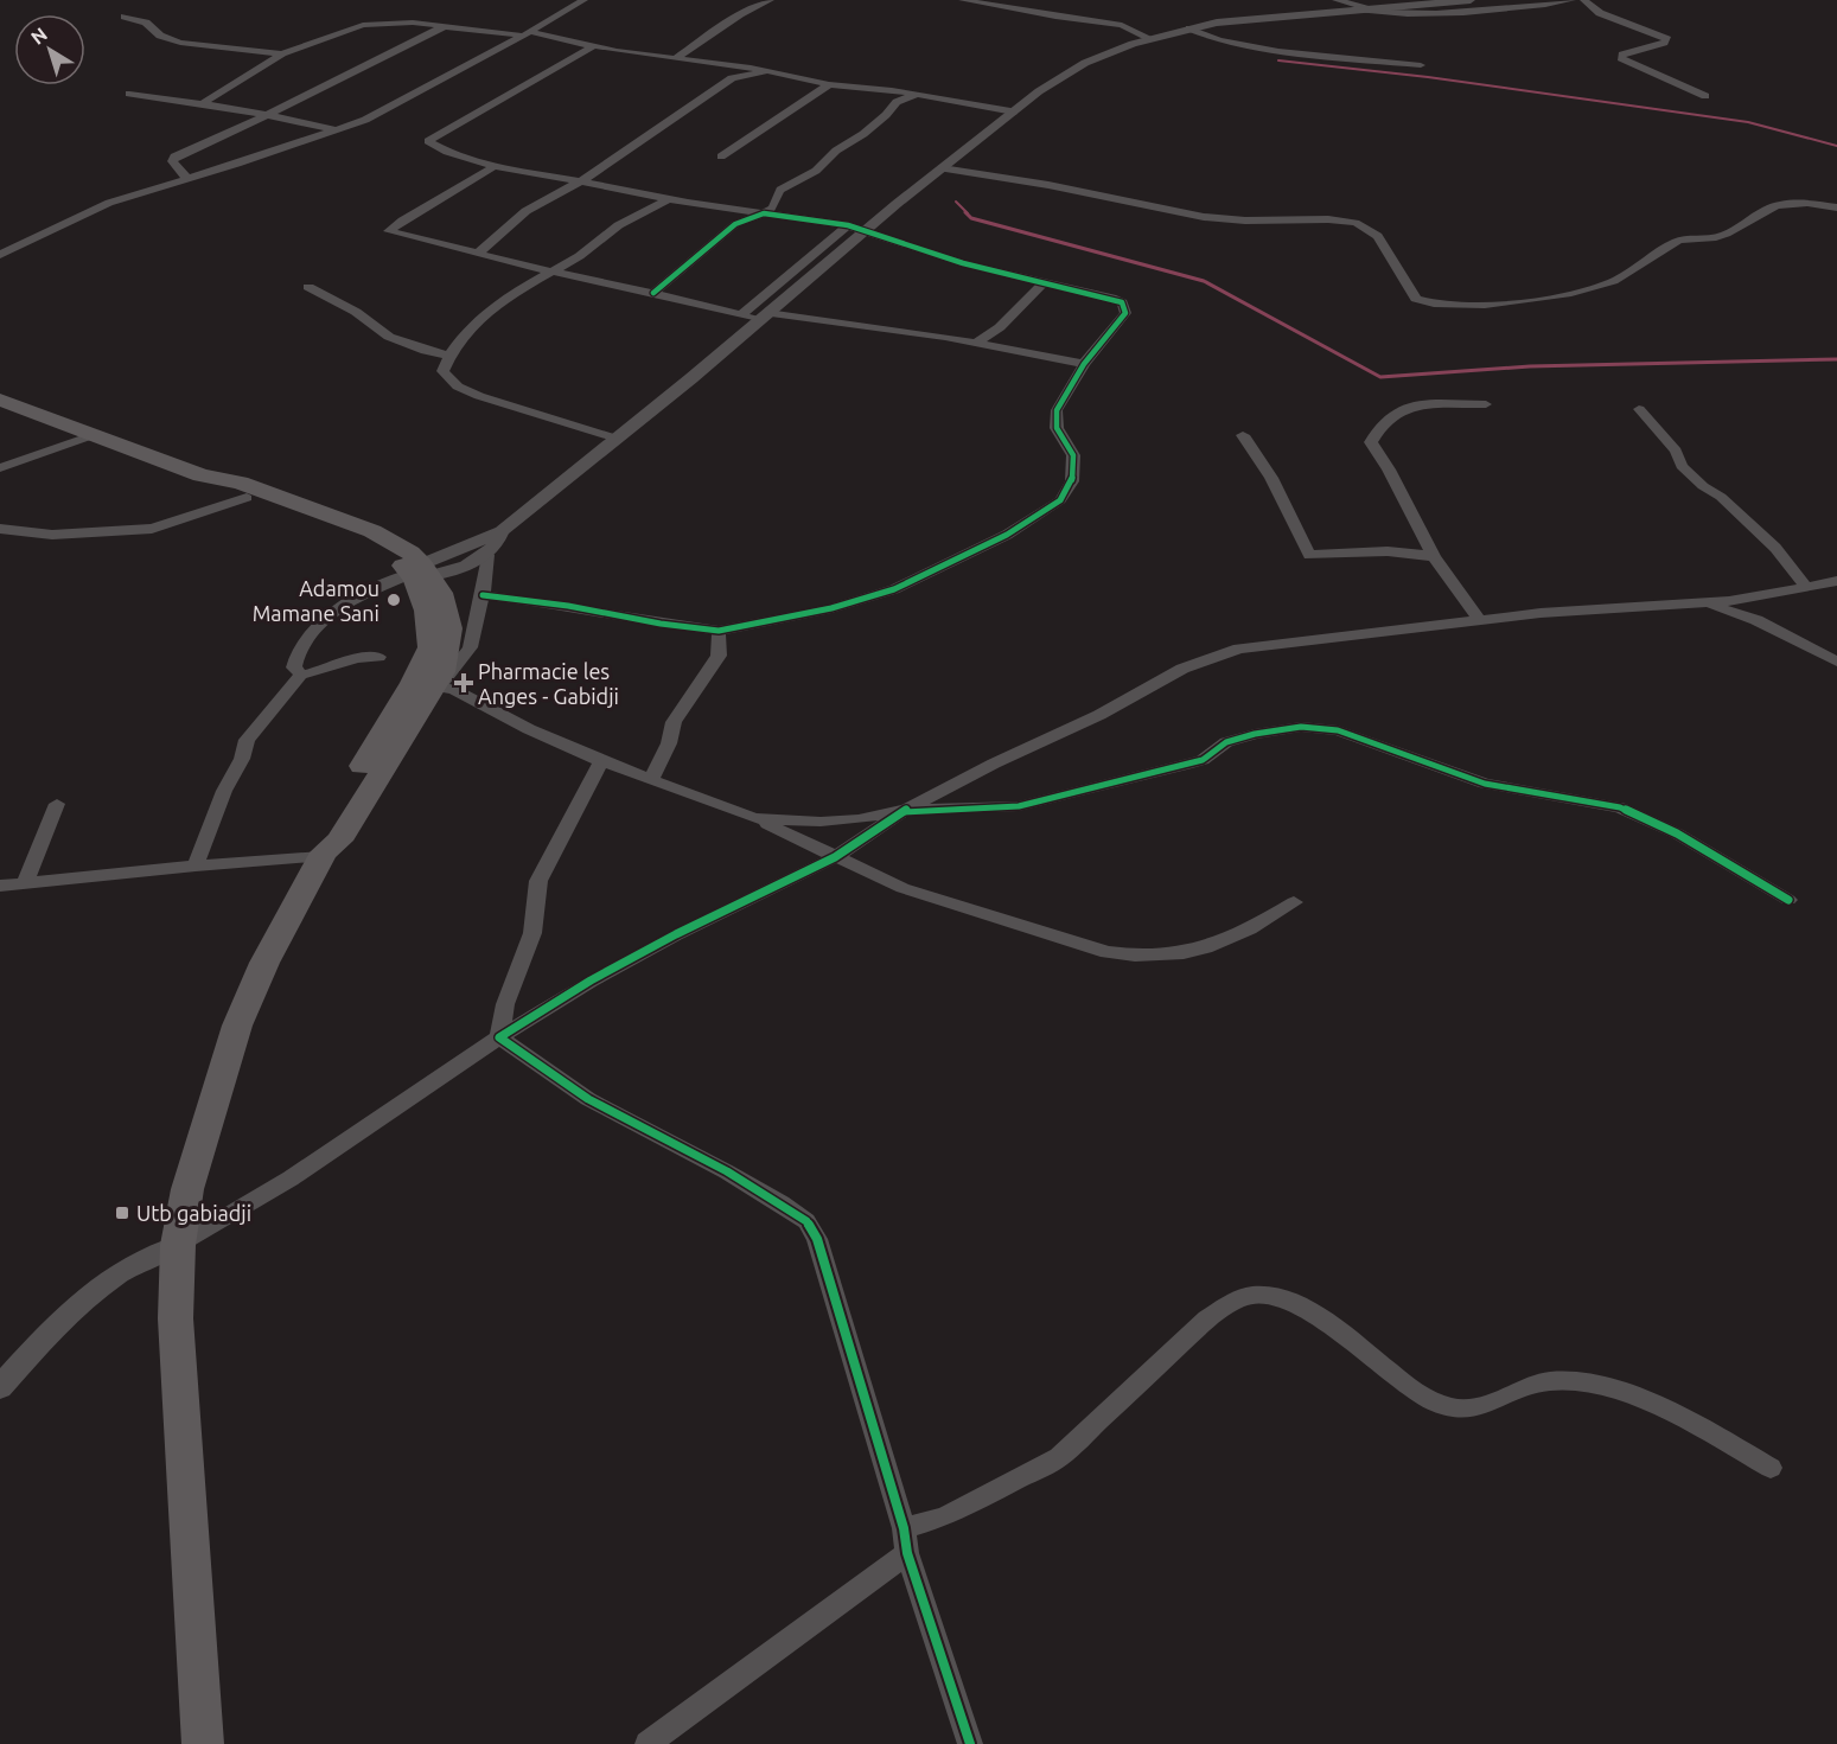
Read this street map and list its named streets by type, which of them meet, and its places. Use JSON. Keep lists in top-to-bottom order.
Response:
{
  "places": {
    "other": ["Adamou Mamane Sani"],
    "health": ["Pharmacie les Anges - Gabidji"],
    "transit": ["Utb gabiadji"]
  },
  "north": "top left"
}
